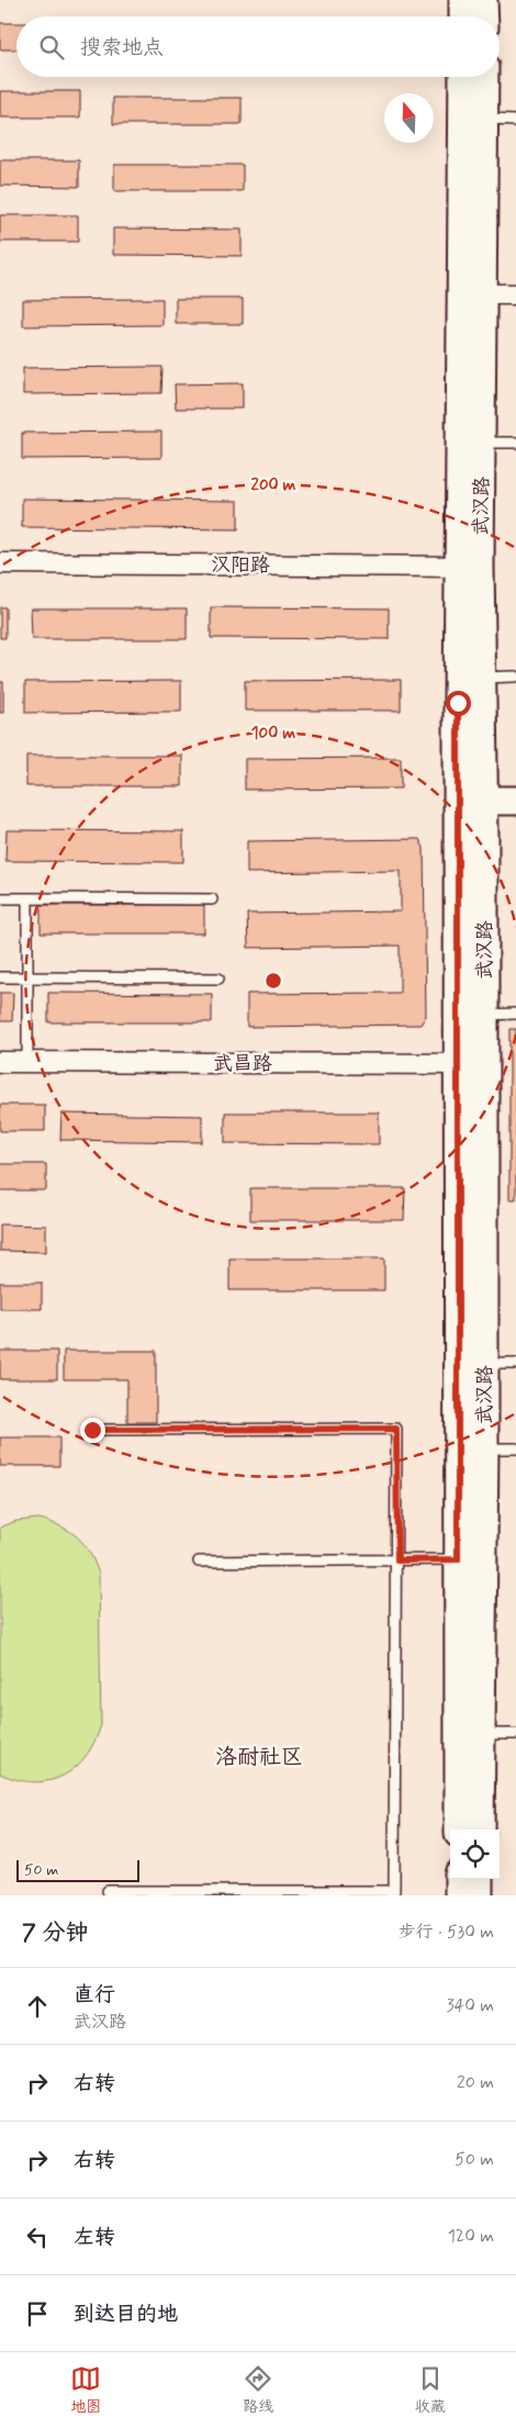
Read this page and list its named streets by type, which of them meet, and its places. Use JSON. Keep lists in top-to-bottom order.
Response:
{
  "streets": {
    "main road": ["武汉路"],
    "street": ["汉阳路", "武昌路"]
  },
  "crossings": [
    ["武汉路", "汉阳路"],
    ["武汉路", "武昌路"]
  ],
  "districts": ["洛耐社区"],
  "scale_bar": "50 m",
  "north": "top",
  "page": {
    "search": "搜索地点",
    "scale": "50 m",
    "heading": ["7 分钟", "步行 · 530 m"],
    "list": [
      ["直行", "武汉路", "340 m"],
      ["右转", "20 m"],
      ["右转", "50 m"],
      ["左转", "120 m"],
      "到达目的地"
    ],
    "nav": ["地图", "路线", "收藏"]
  },
  "rings": ["200 m", "100 m"]
}
